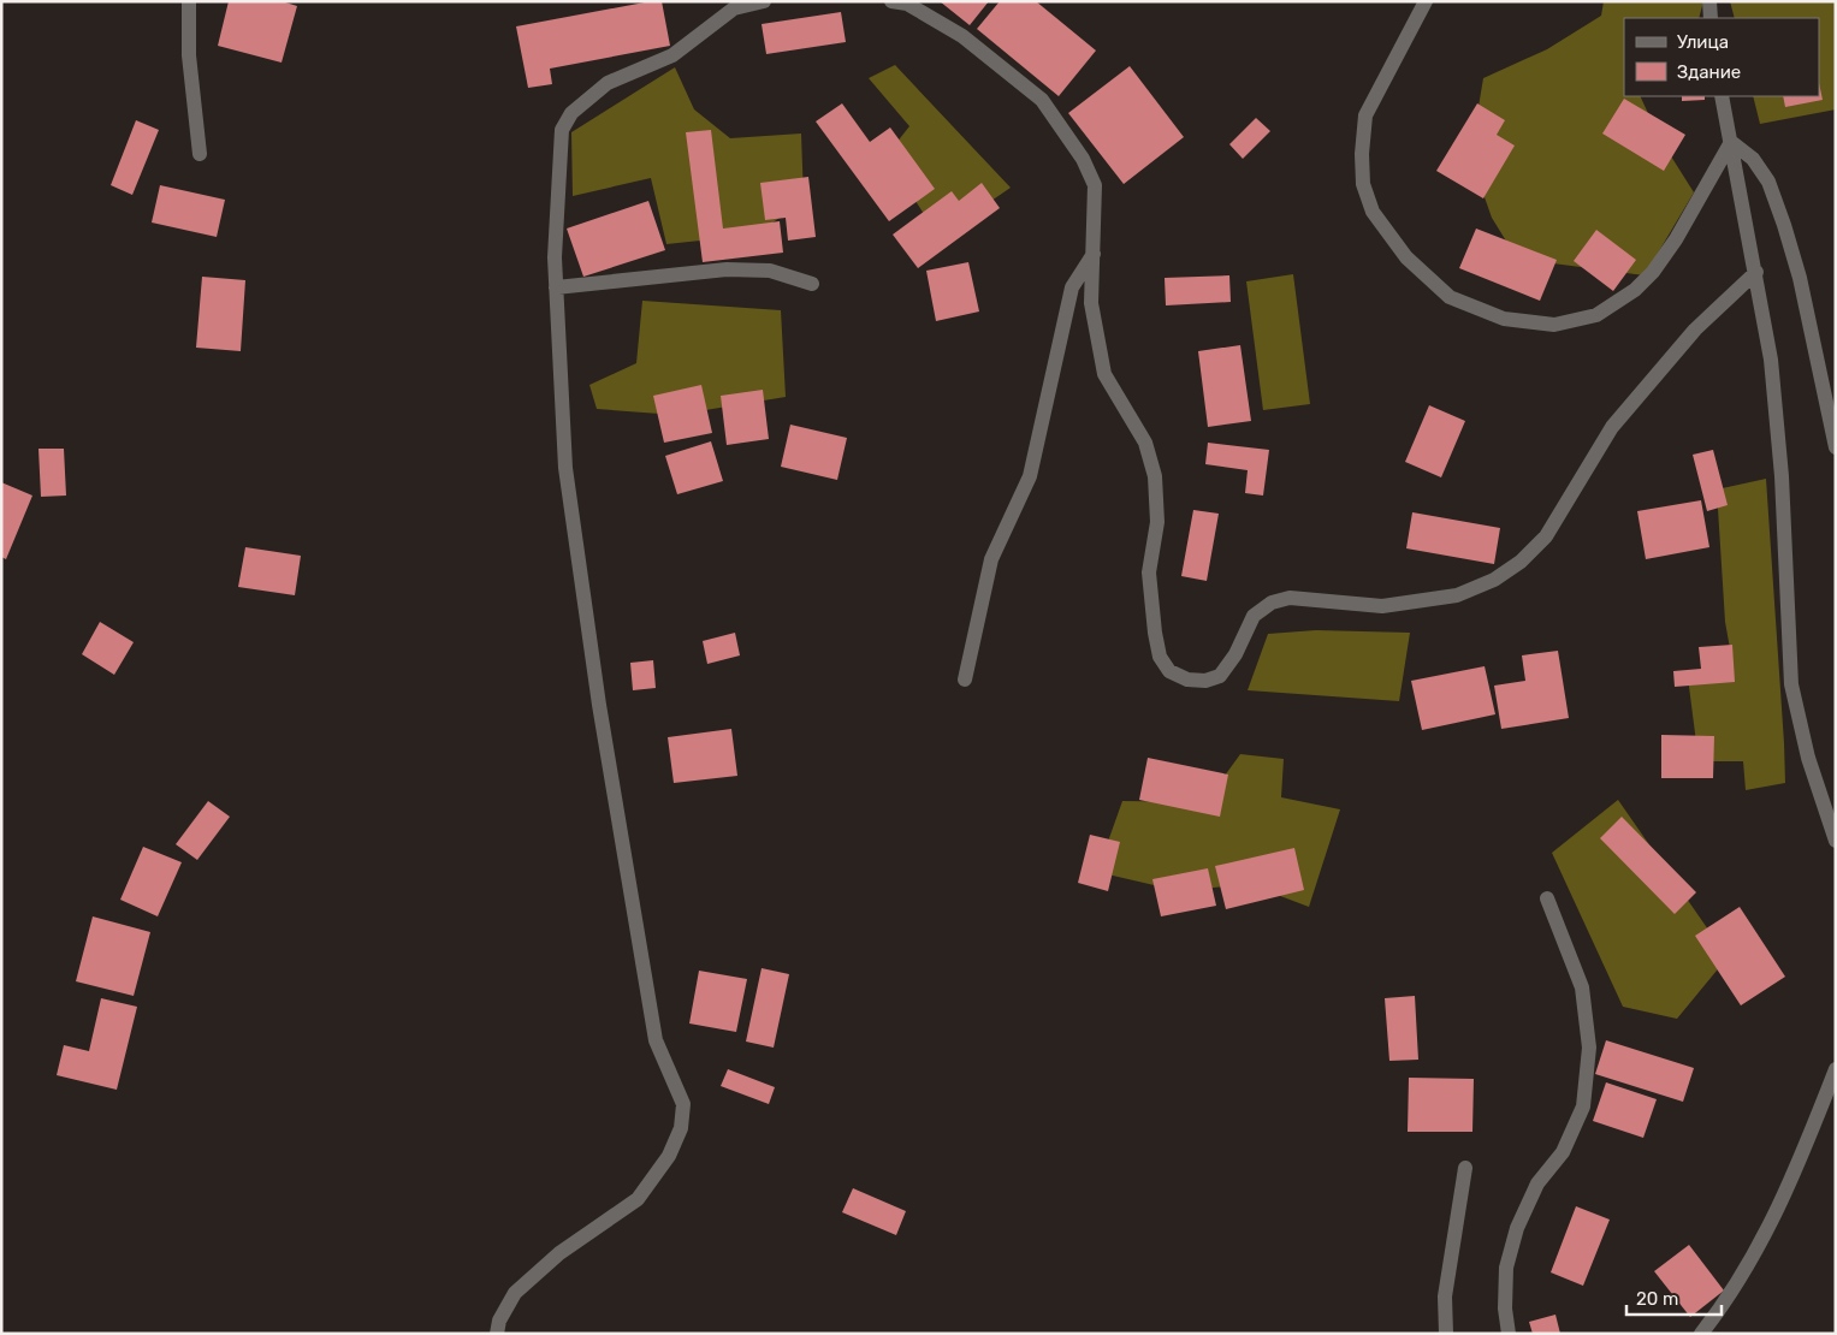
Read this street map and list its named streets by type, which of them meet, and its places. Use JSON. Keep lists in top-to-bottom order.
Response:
{
  "legend": ["Улица", "Здание"],
  "scale_bar": "20 m"
}
